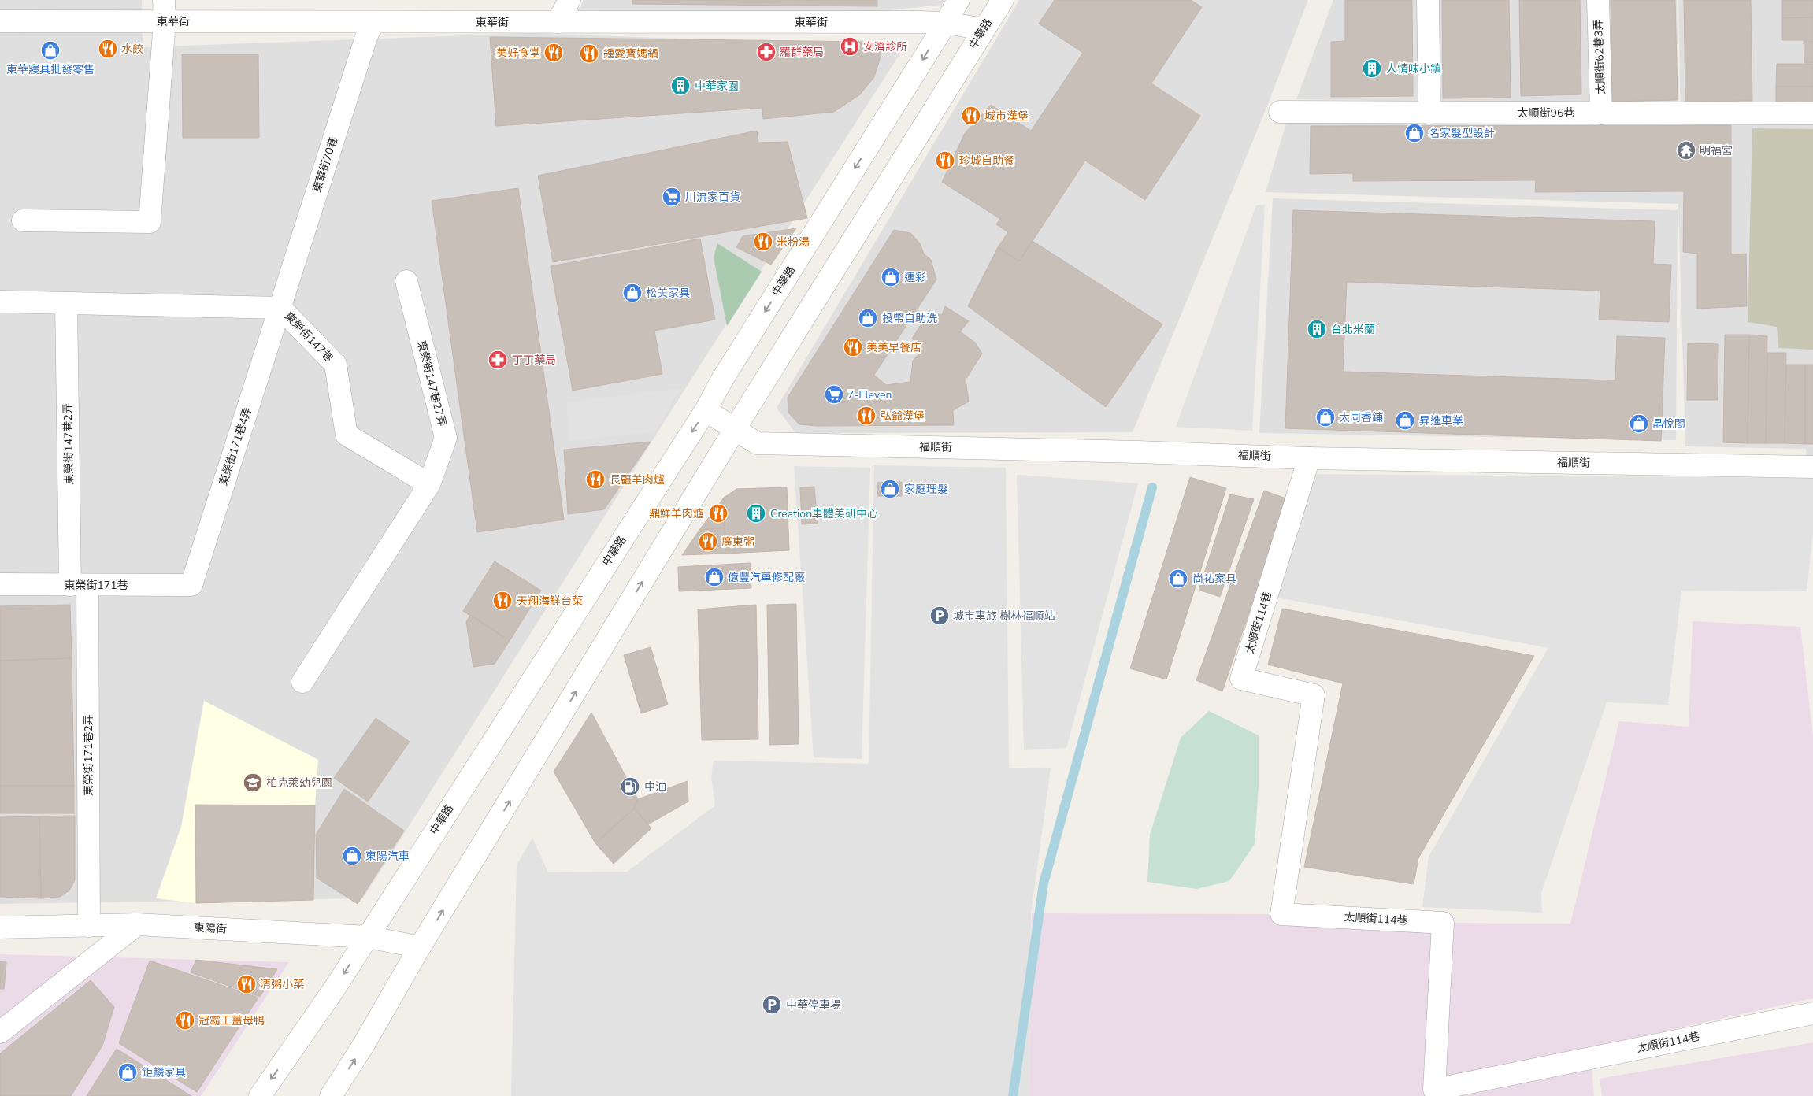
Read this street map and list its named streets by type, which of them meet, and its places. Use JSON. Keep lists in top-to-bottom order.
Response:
{
  "streets": {
    "street": [
      "東華街",
      "中華路",
      "太順街62巷3弄",
      "太順街96巷",
      "東華街70巷",
      "東榮街147巷",
      "東榮街147巷27弄",
      "東榮街147巷2弄",
      "東榮街171巷4弄",
      "福順街",
      "東榮街171巷",
      "太順街114巷",
      "東榮街171巷2弄",
      "東陽街"
    ]
  },
  "crossings": [
    ["東華街", "中華路"],
    ["東華街", "東華街70巷"],
    ["中華路", "福順街"],
    ["中華路", "東陽街"],
    ["太順街62巷3弄", "太順街96巷"],
    ["東華街70巷", "東榮街147巷"],
    ["東華街70巷", "東榮街171巷4弄"],
    ["東榮街147巷", "東榮街147巷27弄"],
    ["東榮街147巷", "東榮街147巷2弄"],
    ["東榮街147巷", "東榮街171巷4弄"],
    ["東榮街147巷2弄", "東榮街171巷"],
    ["東榮街147巷2弄", "東榮街171巷2弄"],
    ["東榮街171巷4弄", "東榮街171巷"],
    ["福順街", "太順街114巷"],
    ["東榮街171巷", "東榮街171巷2弄"],
    ["東榮街171巷2弄", "東陽街"]
  ],
  "places": {
    "hospital": ["安濟診所"],
    "restaurant": [
      "水餃",
      "美好食堂",
      "鍾愛寶媽鍋",
      "城市漢堡",
      "珍城自助餐",
      "米粉湯",
      "美美早餐店",
      "弘爺漢堡",
      "長疆羊肉爐",
      "鼎鮮羊肉爐",
      "廣東粥",
      "天翔海鮮台菜",
      "清粥小菜",
      "冠霸王薑母鴨"
    ],
    "shop": [
      "東華寢具批發零售",
      "名家髮型設計",
      "運彩",
      "松美家具",
      "投幣自助洗",
      "太同香鋪",
      "昇進車業",
      "晶悅閤",
      "家庭理髮",
      "億豐汽車修配廠",
      "尚祐家具",
      "東陽汽車",
      "鉅麟家具"
    ],
    "pharmacy": ["羅群藥局", "丁丁藥局"],
    "building": [
      "人情味小鎮",
      "中華家園",
      "台北米蘭",
      "Creation車體美研中心"
    ],
    "temple": ["明福宮"],
    "supermarket": ["川流家百貨", "7-Eleven"],
    "parking": ["城市車旅 樹林福順站", "中華停車場"],
    "school or university": ["柏克萊幼兒園"],
    "fuel station": ["中油"]
  }
}
